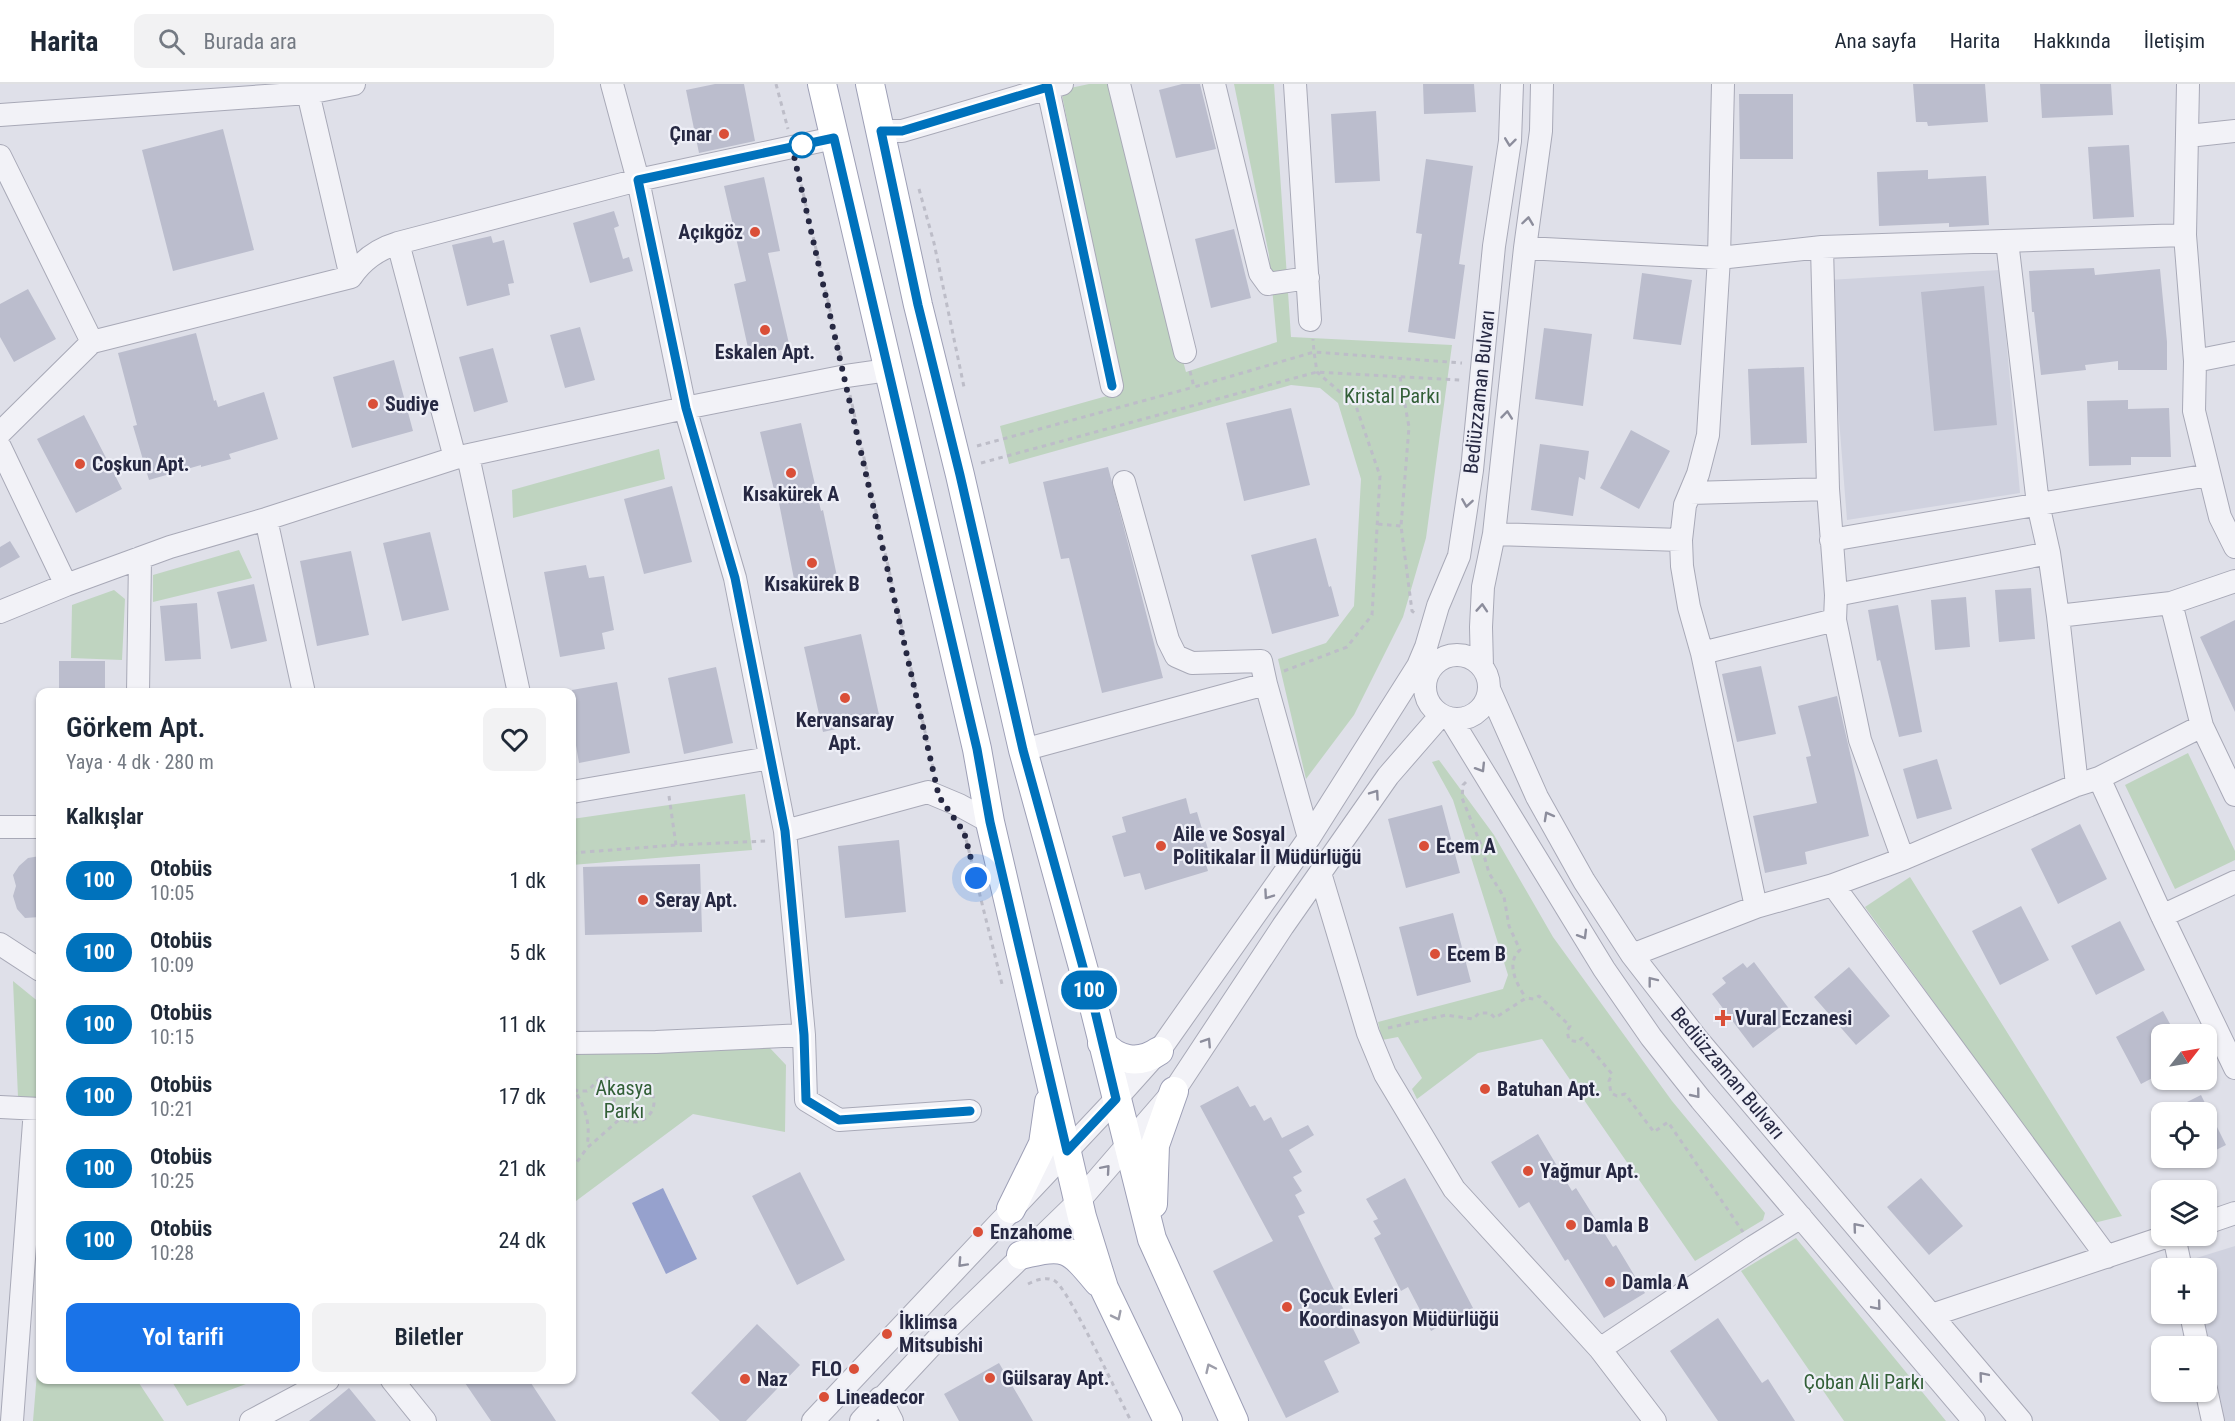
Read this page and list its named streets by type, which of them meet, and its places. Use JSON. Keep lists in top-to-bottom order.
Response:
{
  "streets": {
    "street": ["Bediüzzaman Bulvarı"]
  },
  "parks": ["Kristal Parkı", "Akasya Parkı", "Çoban Ali Parkı"],
  "places": {
    "other": [
      "Çınar",
      "Açıkgöz",
      "Eskalen Apt.",
      "Sudiye",
      "Coşkun Apt.",
      "Kısakürek A",
      "Kısakürek B",
      "Kervansaray Apt.",
      "Aile ve Sosyal Politikalar İl Müdürlüğü",
      "Ecem A",
      "Seray Apt.",
      "Ecem B",
      "Batuhan Apt.",
      "Yağmur Apt.",
      "Damla B",
      "Enzahome",
      "Damla A",
      "Çocuk Evleri Koordinasyon Müdürlüğü",
      "İklimsa Mitsubishi",
      "FLO",
      "Gülsaray Apt.",
      "Naz",
      "Lineadecor"
    ],
    "health": ["Vural Eczanesi"]
  },
  "lines": ["bus line 100"],
  "north": "top right",
  "page": {
    "header": "Harita",
    "search": "Burada ara",
    "nav": [
      "Ana sayfa",
      "Harita",
      "Hakkında",
      "İletişim"
    ],
    "on_map": "100",
    "heading": [
      ["Görkem Apt.", "Yaya · 4 dk · 280 m"],
      "Kalkışlar"
    ],
    "list": [
      {
        "mark": "100",
        "name": "Otobüs",
        "note": "10:05",
        "value": "1 dk"
      },
      {
        "mark": "100",
        "name": "Otobüs",
        "note": "10:09",
        "value": "5 dk"
      },
      {
        "mark": "100",
        "name": "Otobüs",
        "note": "10:15",
        "value": "11 dk"
      },
      {
        "mark": "100",
        "name": "Otobüs",
        "note": "10:21",
        "value": "17 dk"
      },
      {
        "mark": "100",
        "name": "Otobüs",
        "note": "10:25",
        "value": "21 dk"
      },
      {
        "mark": "100",
        "name": "Otobüs",
        "note": "10:28",
        "value": "24 dk"
      }
    ],
    "map_buttons": ["+", "−"],
    "buttons": ["Yol tarifi", "Biletler"]
  }
}
